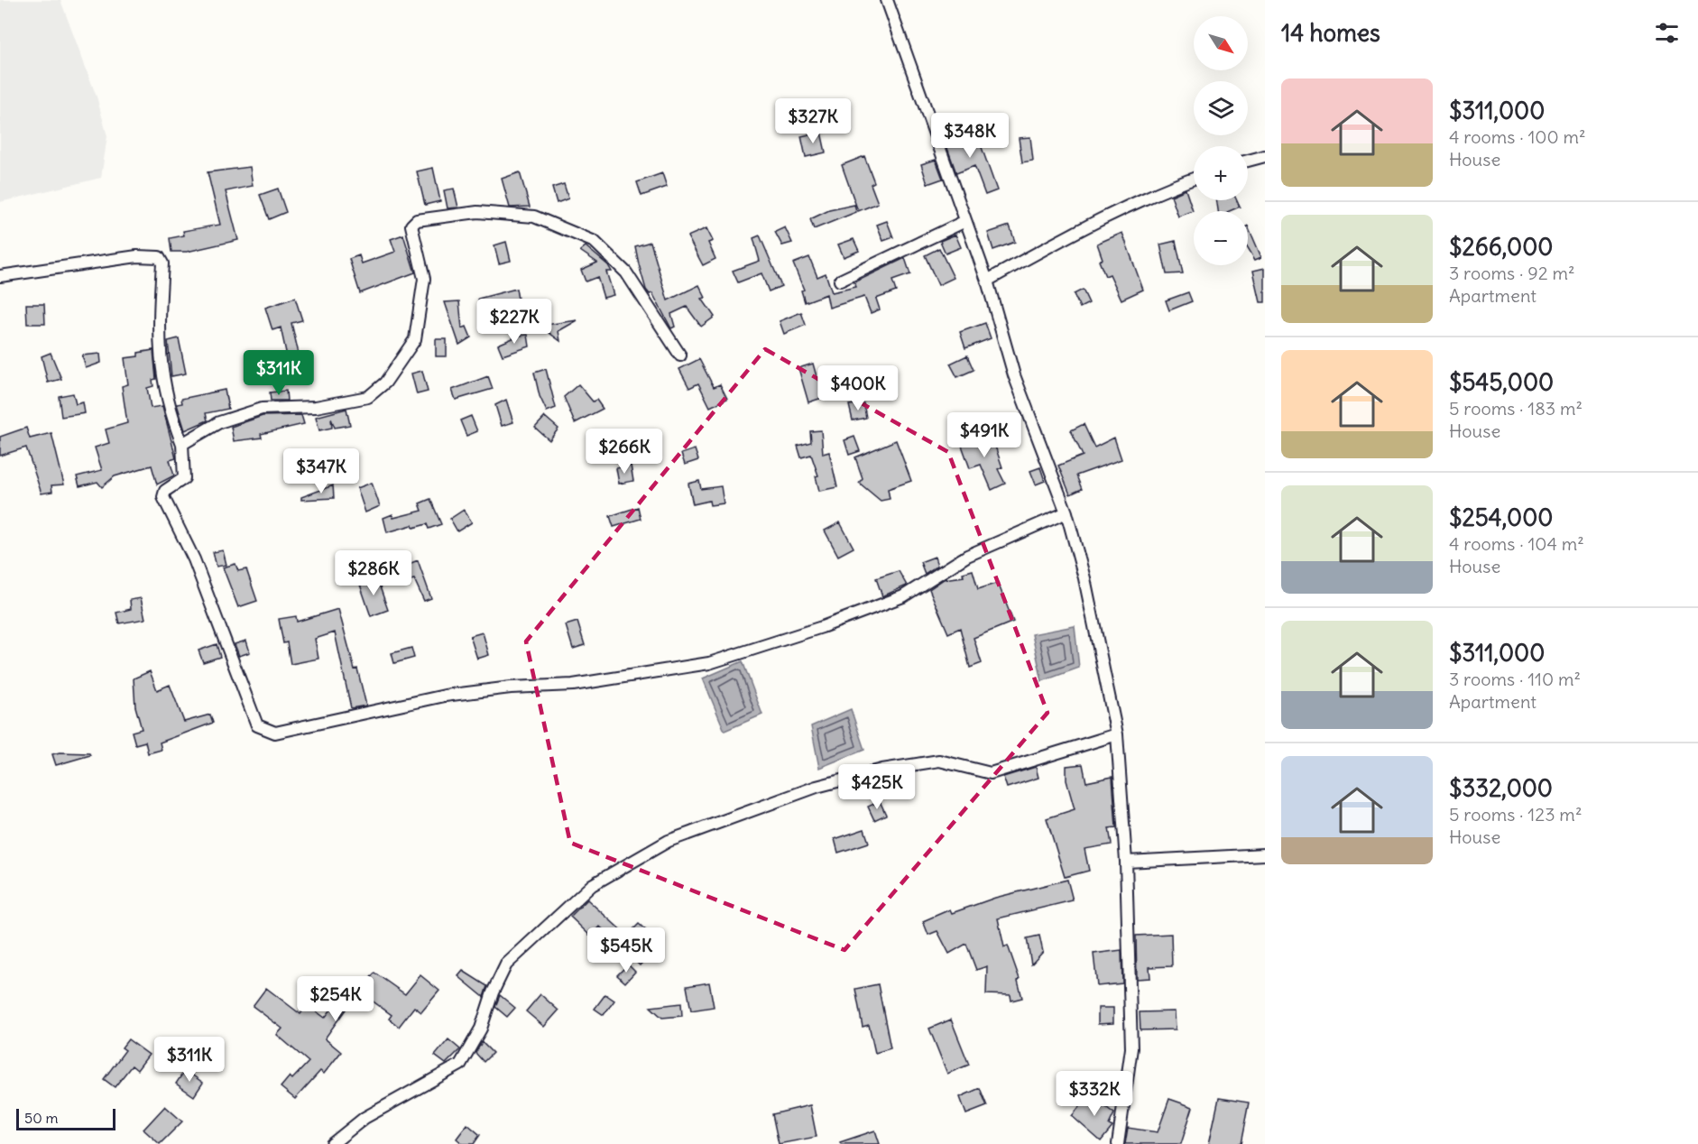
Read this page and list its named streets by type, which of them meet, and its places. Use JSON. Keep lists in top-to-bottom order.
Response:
{
  "scale_bar": "50 m",
  "north": "bottom right",
  "page": {
    "heading": "14 homes",
    "map_buttons": ["+", "−"],
    "list": [
      {
        "name": "$311,000",
        "note": "4 rooms · 100 m² · House"
      },
      {
        "name": "$266,000",
        "note": "3 rooms · 92 m² · Apartment"
      },
      {
        "name": "$545,000",
        "note": "5 rooms · 183 m² · House"
      },
      {
        "name": "$254,000",
        "note": "4 rooms · 104 m² · House"
      },
      {
        "name": "$311,000",
        "note": "3 rooms · 110 m² · Apartment"
      },
      {
        "name": "$332,000",
        "note": "5 rooms · 123 m² · House"
      }
    ],
    "price": [
      "$327K",
      "$348K",
      "$227K",
      "$311K",
      "$400K",
      "$491K",
      "$266K",
      "$347K",
      "$286K",
      "$425K",
      "$545K",
      "$254K",
      "$311K",
      "$332K"
    ],
    "scale": "50 m"
  }
}
